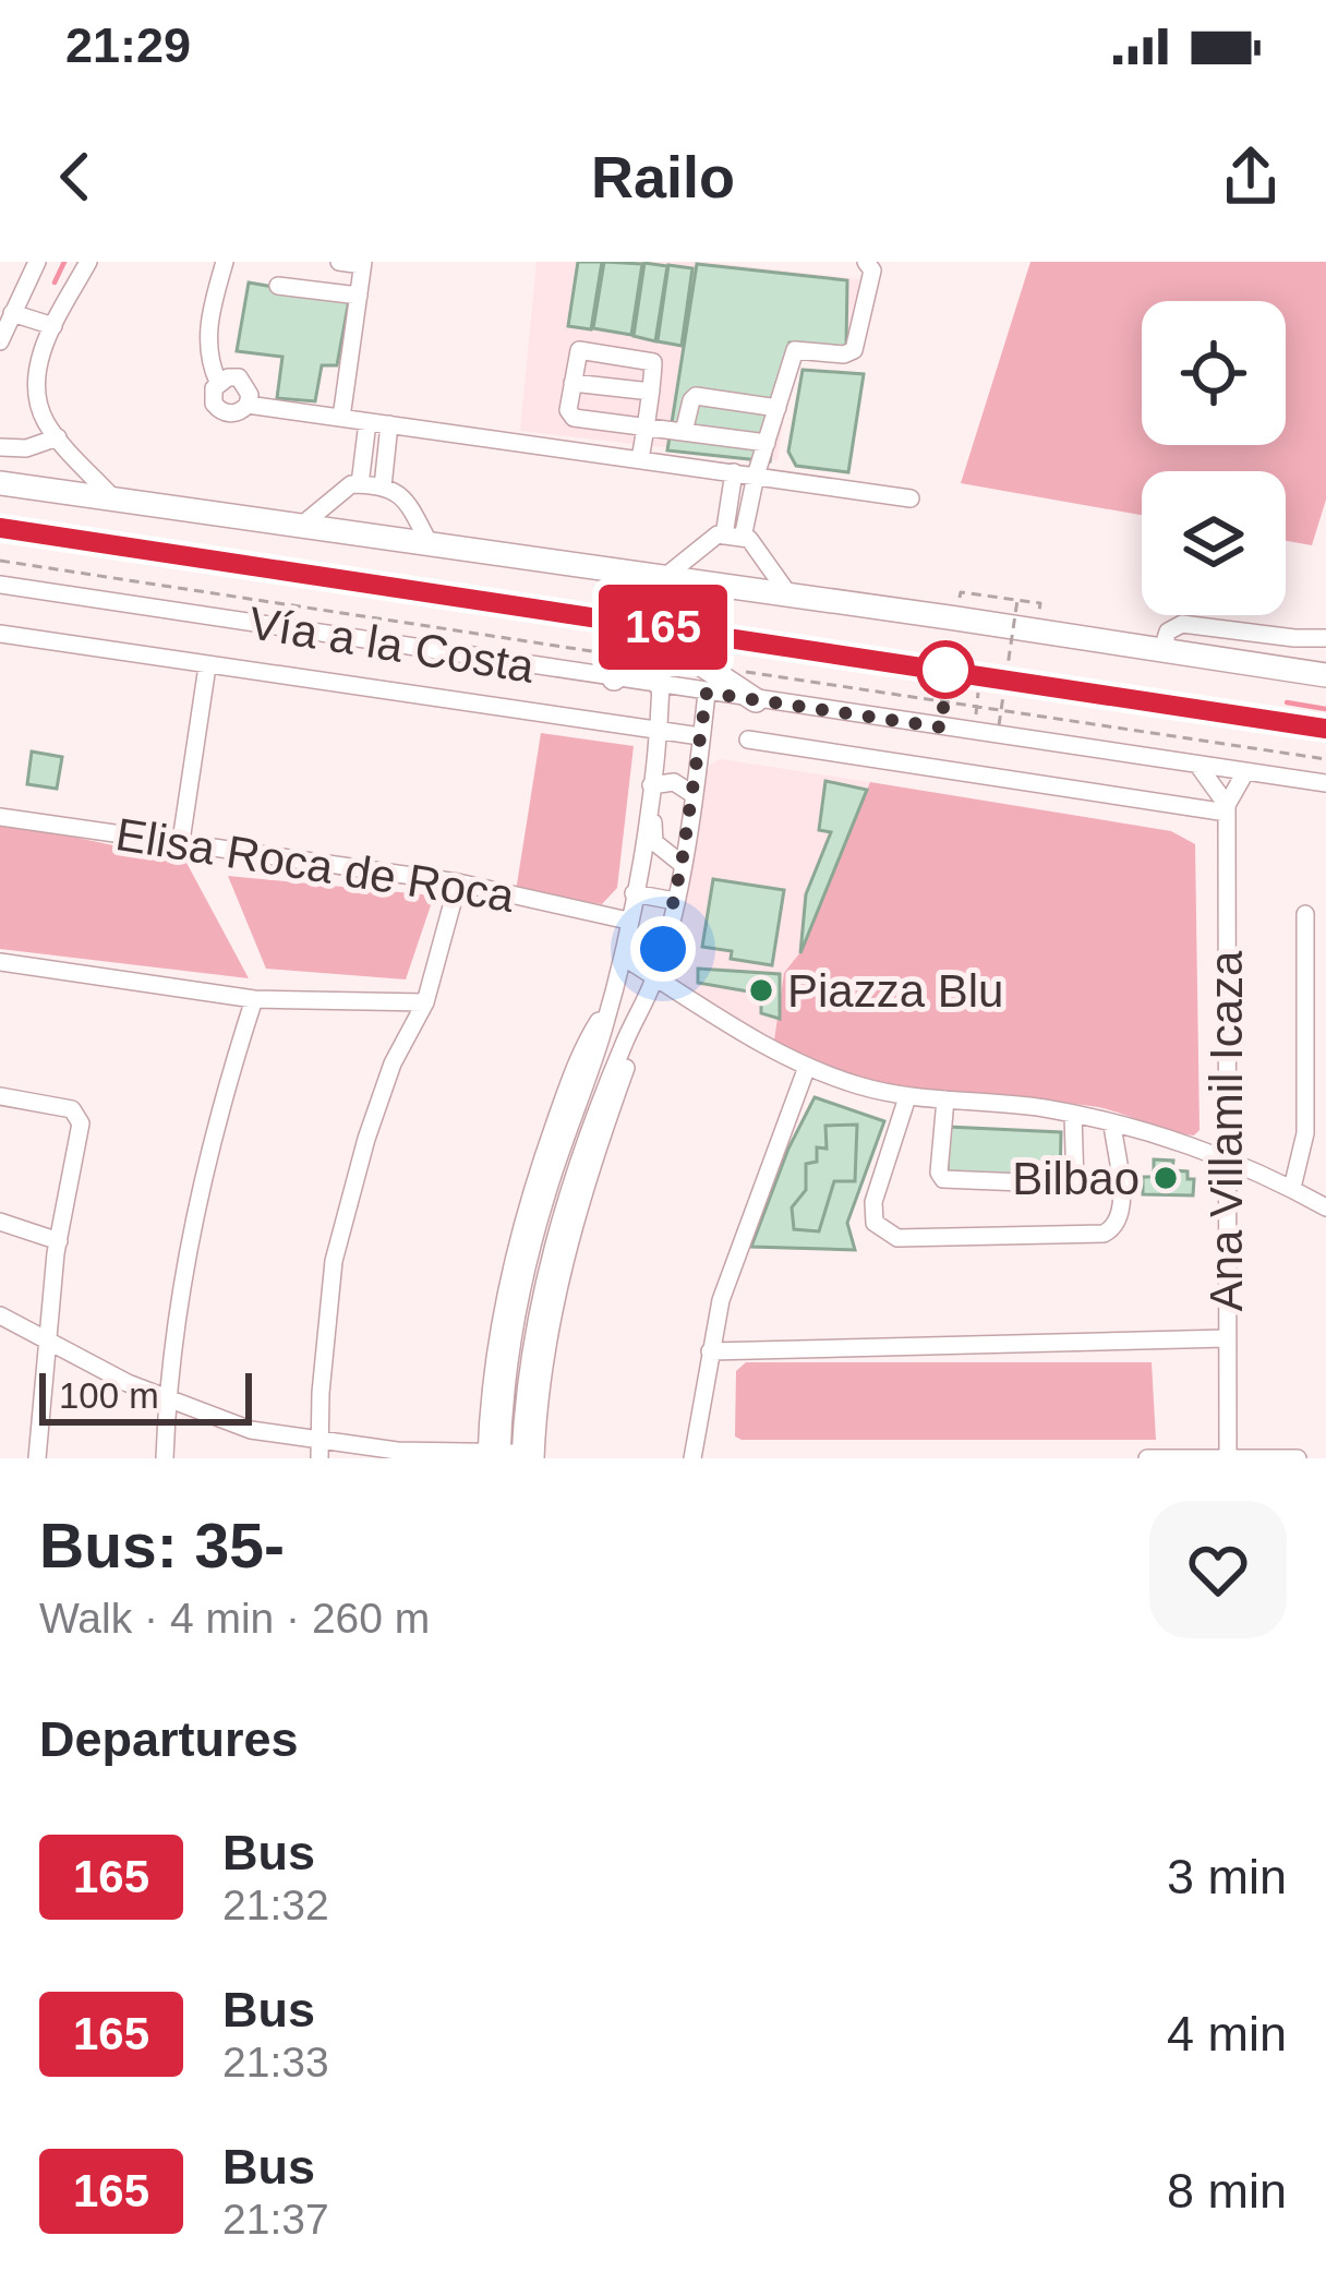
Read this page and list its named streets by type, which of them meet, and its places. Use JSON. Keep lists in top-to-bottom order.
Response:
{
  "streets": {
    "highway": ["Vía a la Costa"],
    "street": ["Elisa Roca de Roca", "Ana Villamil Icaza"]
  },
  "places": ["Piazza Blu", "Bilbao"],
  "lines": ["bus line 165"],
  "scale_bar": "100 m",
  "page": {
    "status": "21:29",
    "header": "Railo",
    "on_map": "165",
    "scale": "100 m",
    "heading": [
      ["Bus: 35-", "Walk · 4 min · 260 m"],
      "Departures"
    ],
    "list": [
      {
        "mark": "165",
        "name": "Bus",
        "note": "21:32",
        "value": "3 min"
      },
      {
        "mark": "165",
        "name": "Bus",
        "note": "21:33",
        "value": "4 min"
      },
      {
        "mark": "165",
        "name": "Bus",
        "note": "21:37",
        "value": "8 min"
      }
    ]
  }
}
